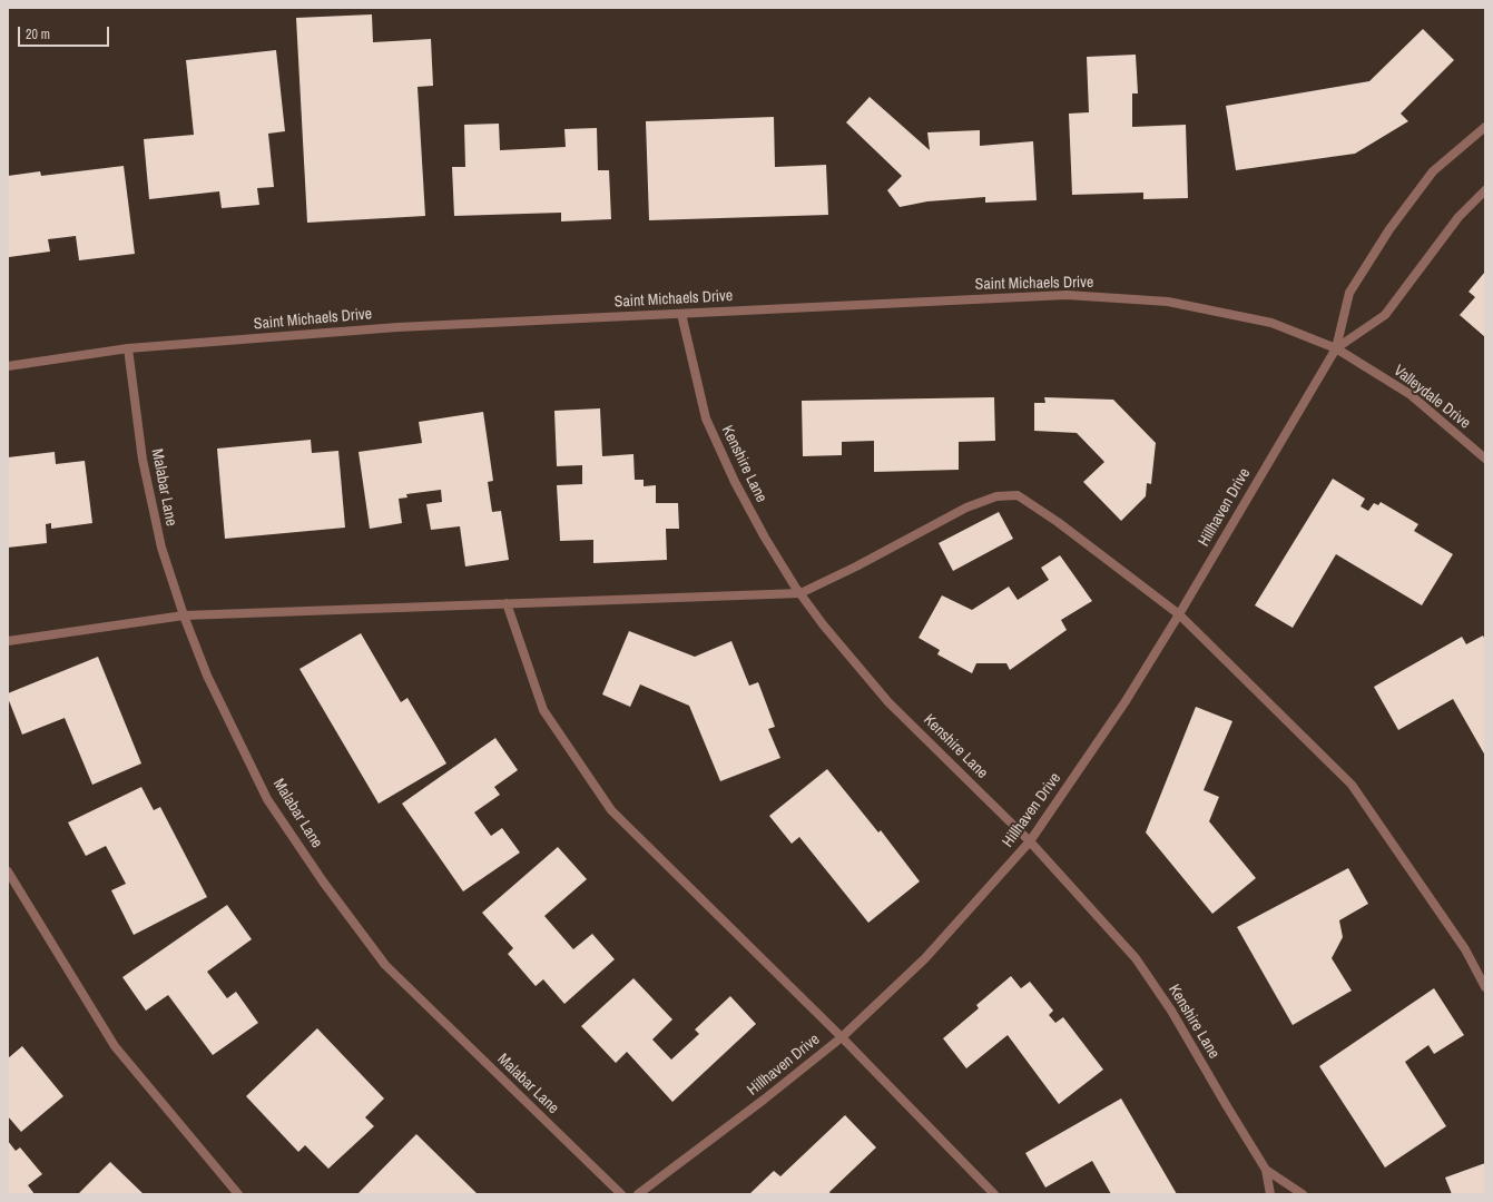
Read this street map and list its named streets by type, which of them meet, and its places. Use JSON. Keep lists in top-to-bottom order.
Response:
{
  "streets": {
    "street": [
      "Saint Michaels Drive",
      "Valleydale Drive",
      "Kenshire Lane",
      "Malabar Lane",
      "Hillhaven Drive"
    ]
  },
  "crossings": [
    ["Saint Michaels Drive", "Valleydale Drive"],
    ["Saint Michaels Drive", "Kenshire Lane"],
    ["Saint Michaels Drive", "Malabar Lane"],
    ["Saint Michaels Drive", "Hillhaven Drive"],
    ["Valleydale Drive", "Hillhaven Drive"],
    ["Kenshire Lane", "Hillhaven Drive"]
  ],
  "scale_bar": "20 m"
}
